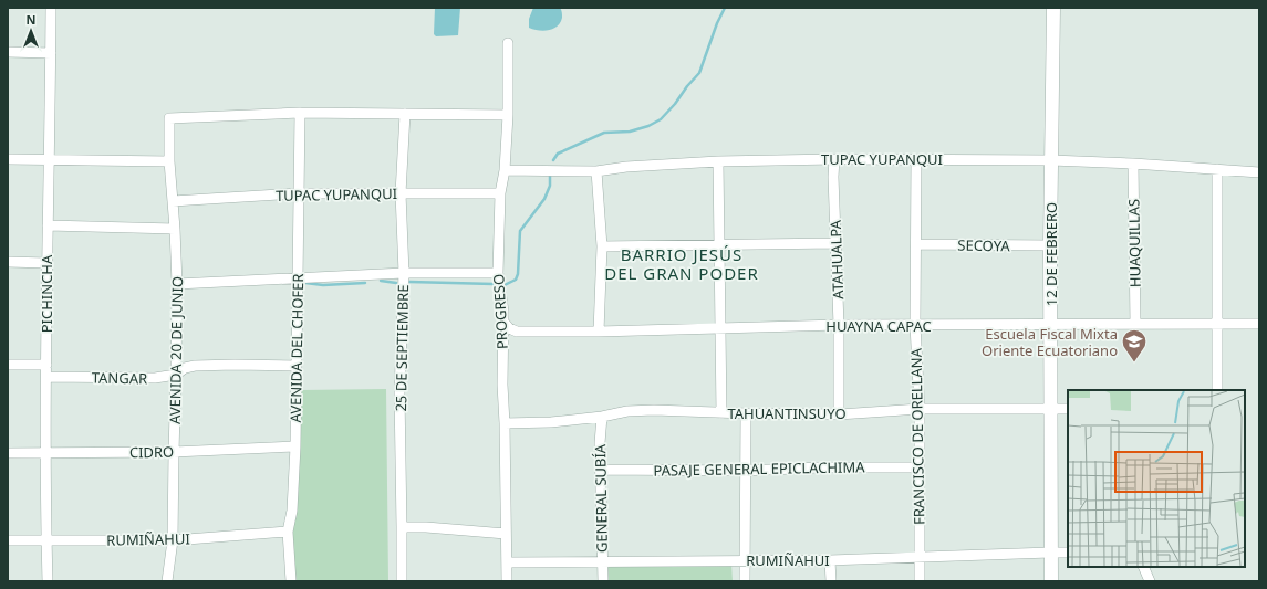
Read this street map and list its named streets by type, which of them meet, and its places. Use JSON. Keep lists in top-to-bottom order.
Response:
{
  "streets": {
    "street": [
      "TUPAC YUPANQUI",
      "HUAQUILLAS",
      "SECOYA",
      "12 DE FEBRERO",
      "ATAHUALPA",
      "PICHINCHA",
      "PROGRESO",
      "HUAYNA CAPAC",
      "AVENIDA DEL CHOFER",
      "25 DE SEPTIEMBRE",
      "AVENIDA 20 DE JUNIO",
      "TANGAR",
      "TAHUANTINSUYO",
      "FRANCISCO DE ORELLANA",
      "CIDRO",
      "PASAJE GENERAL EPICLACHIMA",
      "GENERAL SUBÍA",
      "RUMIÑAHUI"
    ]
  },
  "crossings": [
    ["TUPAC YUPANQUI", "HUAQUILLAS"],
    ["TUPAC YUPANQUI", "12 DE FEBRERO"],
    ["TUPAC YUPANQUI", "ATAHUALPA"],
    ["TUPAC YUPANQUI", "PROGRESO"],
    ["TUPAC YUPANQUI", "AVENIDA DEL CHOFER"],
    ["TUPAC YUPANQUI", "25 DE SEPTIEMBRE"],
    ["TUPAC YUPANQUI", "AVENIDA 20 DE JUNIO"],
    ["TUPAC YUPANQUI", "FRANCISCO DE ORELLANA"],
    ["HUAQUILLAS", "HUAYNA CAPAC"],
    ["SECOYA", "12 DE FEBRERO"],
    ["SECOYA", "FRANCISCO DE ORELLANA"],
    ["12 DE FEBRERO", "HUAYNA CAPAC"],
    ["12 DE FEBRERO", "TAHUANTINSUYO"],
    ["12 DE FEBRERO", "RUMIÑAHUI"],
    ["ATAHUALPA", "HUAYNA CAPAC"],
    ["ATAHUALPA", "TAHUANTINSUYO"],
    ["PICHINCHA", "TANGAR"],
    ["PICHINCHA", "CIDRO"],
    ["PICHINCHA", "RUMIÑAHUI"],
    ["PROGRESO", "TAHUANTINSUYO"],
    ["PROGRESO", "RUMIÑAHUI"],
    ["HUAYNA CAPAC", "FRANCISCO DE ORELLANA"],
    ["AVENIDA DEL CHOFER", "AVENIDA 20 DE JUNIO"],
    ["AVENIDA DEL CHOFER", "TANGAR"],
    ["AVENIDA DEL CHOFER", "CIDRO"],
    ["AVENIDA DEL CHOFER", "RUMIÑAHUI"],
    ["AVENIDA 20 DE JUNIO", "TANGAR"],
    ["AVENIDA 20 DE JUNIO", "CIDRO"],
    ["AVENIDA 20 DE JUNIO", "RUMIÑAHUI"],
    ["TAHUANTINSUYO", "FRANCISCO DE ORELLANA"],
    ["TAHUANTINSUYO", "GENERAL SUBÍA"],
    ["FRANCISCO DE ORELLANA", "PASAJE GENERAL EPICLACHIMA"],
    ["FRANCISCO DE ORELLANA", "RUMIÑAHUI"],
    ["PASAJE GENERAL EPICLACHIMA", "GENERAL SUBÍA"],
    ["GENERAL SUBÍA", "RUMIÑAHUI"]
  ],
  "districts": ["BARRIO JESÚS DEL GRAN PODER"],
  "places": {
    "school or university": ["Escuela Fiscal Mixta Oriente Ecuatoriano"]
  },
  "north": "top"
}
